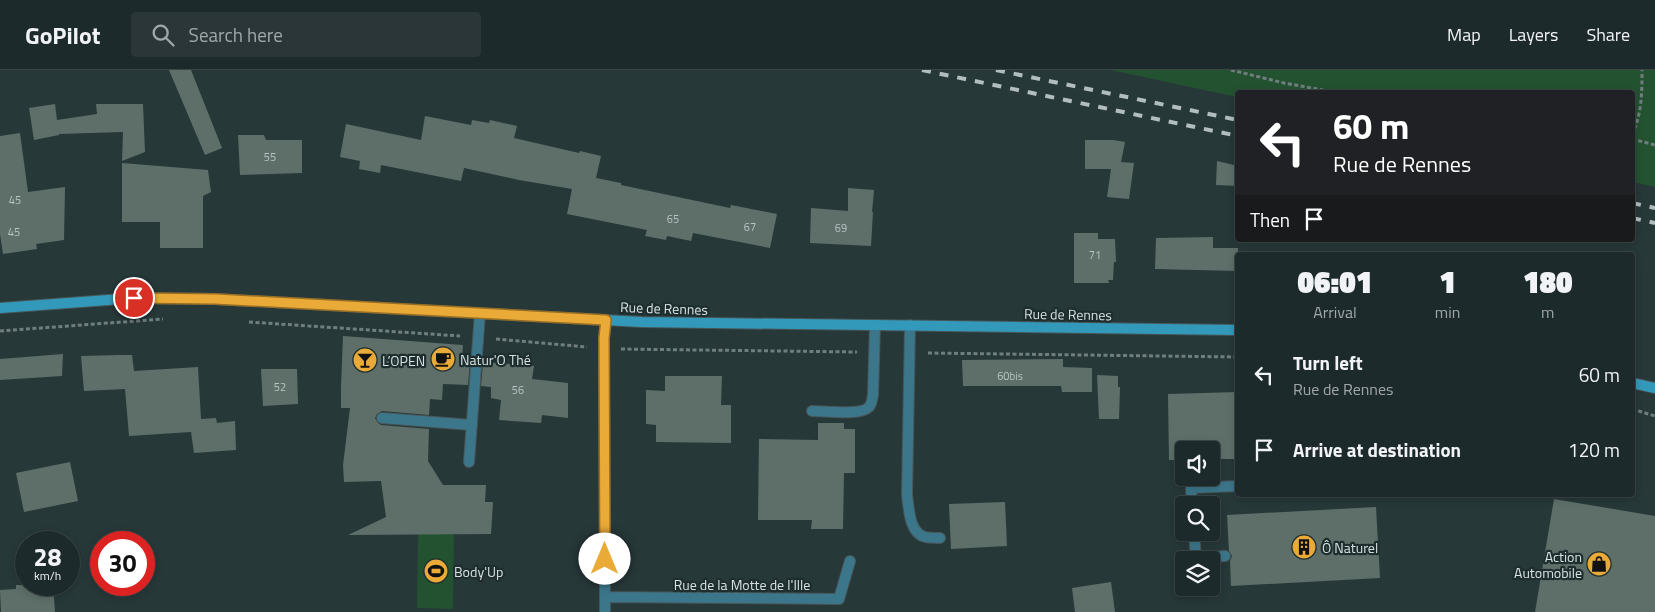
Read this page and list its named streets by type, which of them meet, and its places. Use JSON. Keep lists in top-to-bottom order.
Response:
{
  "streets": {
    "main road": ["Rue de Rennes"],
    "street": ["Rue de la Motte de l'Ille"]
  },
  "places": {
    "cafe": ["Natur'O Thé"],
    "bar": ["L’OPEN"],
    "building": ["Ô Naturel"],
    "shop": ["Action Automobile"],
    "sports": ["Body'Up"]
  },
  "house_numbers": [
    "55",
    "45",
    "65",
    "67",
    "69",
    "45",
    "71",
    "60bis",
    "52",
    "56"
  ],
  "page": {
    "header": "GoPilot",
    "search": "Search here",
    "nav": ["Map", "Layers", "Share"],
    "turn": ["60 m", "Rue de Rennes"],
    "then": "Then",
    "eta": [
      "06:01",
      "Arrival",
      "1",
      "min",
      "180",
      "m"
    ],
    "list": [
      {
        "name": "Turn left",
        "note": "Rue de Rennes",
        "value": "60 m"
      },
      {
        "name": "Arrive at destination",
        "value": "120 m"
      }
    ],
    "speed": "28 km/h",
    "limit": "30"
  }
}
